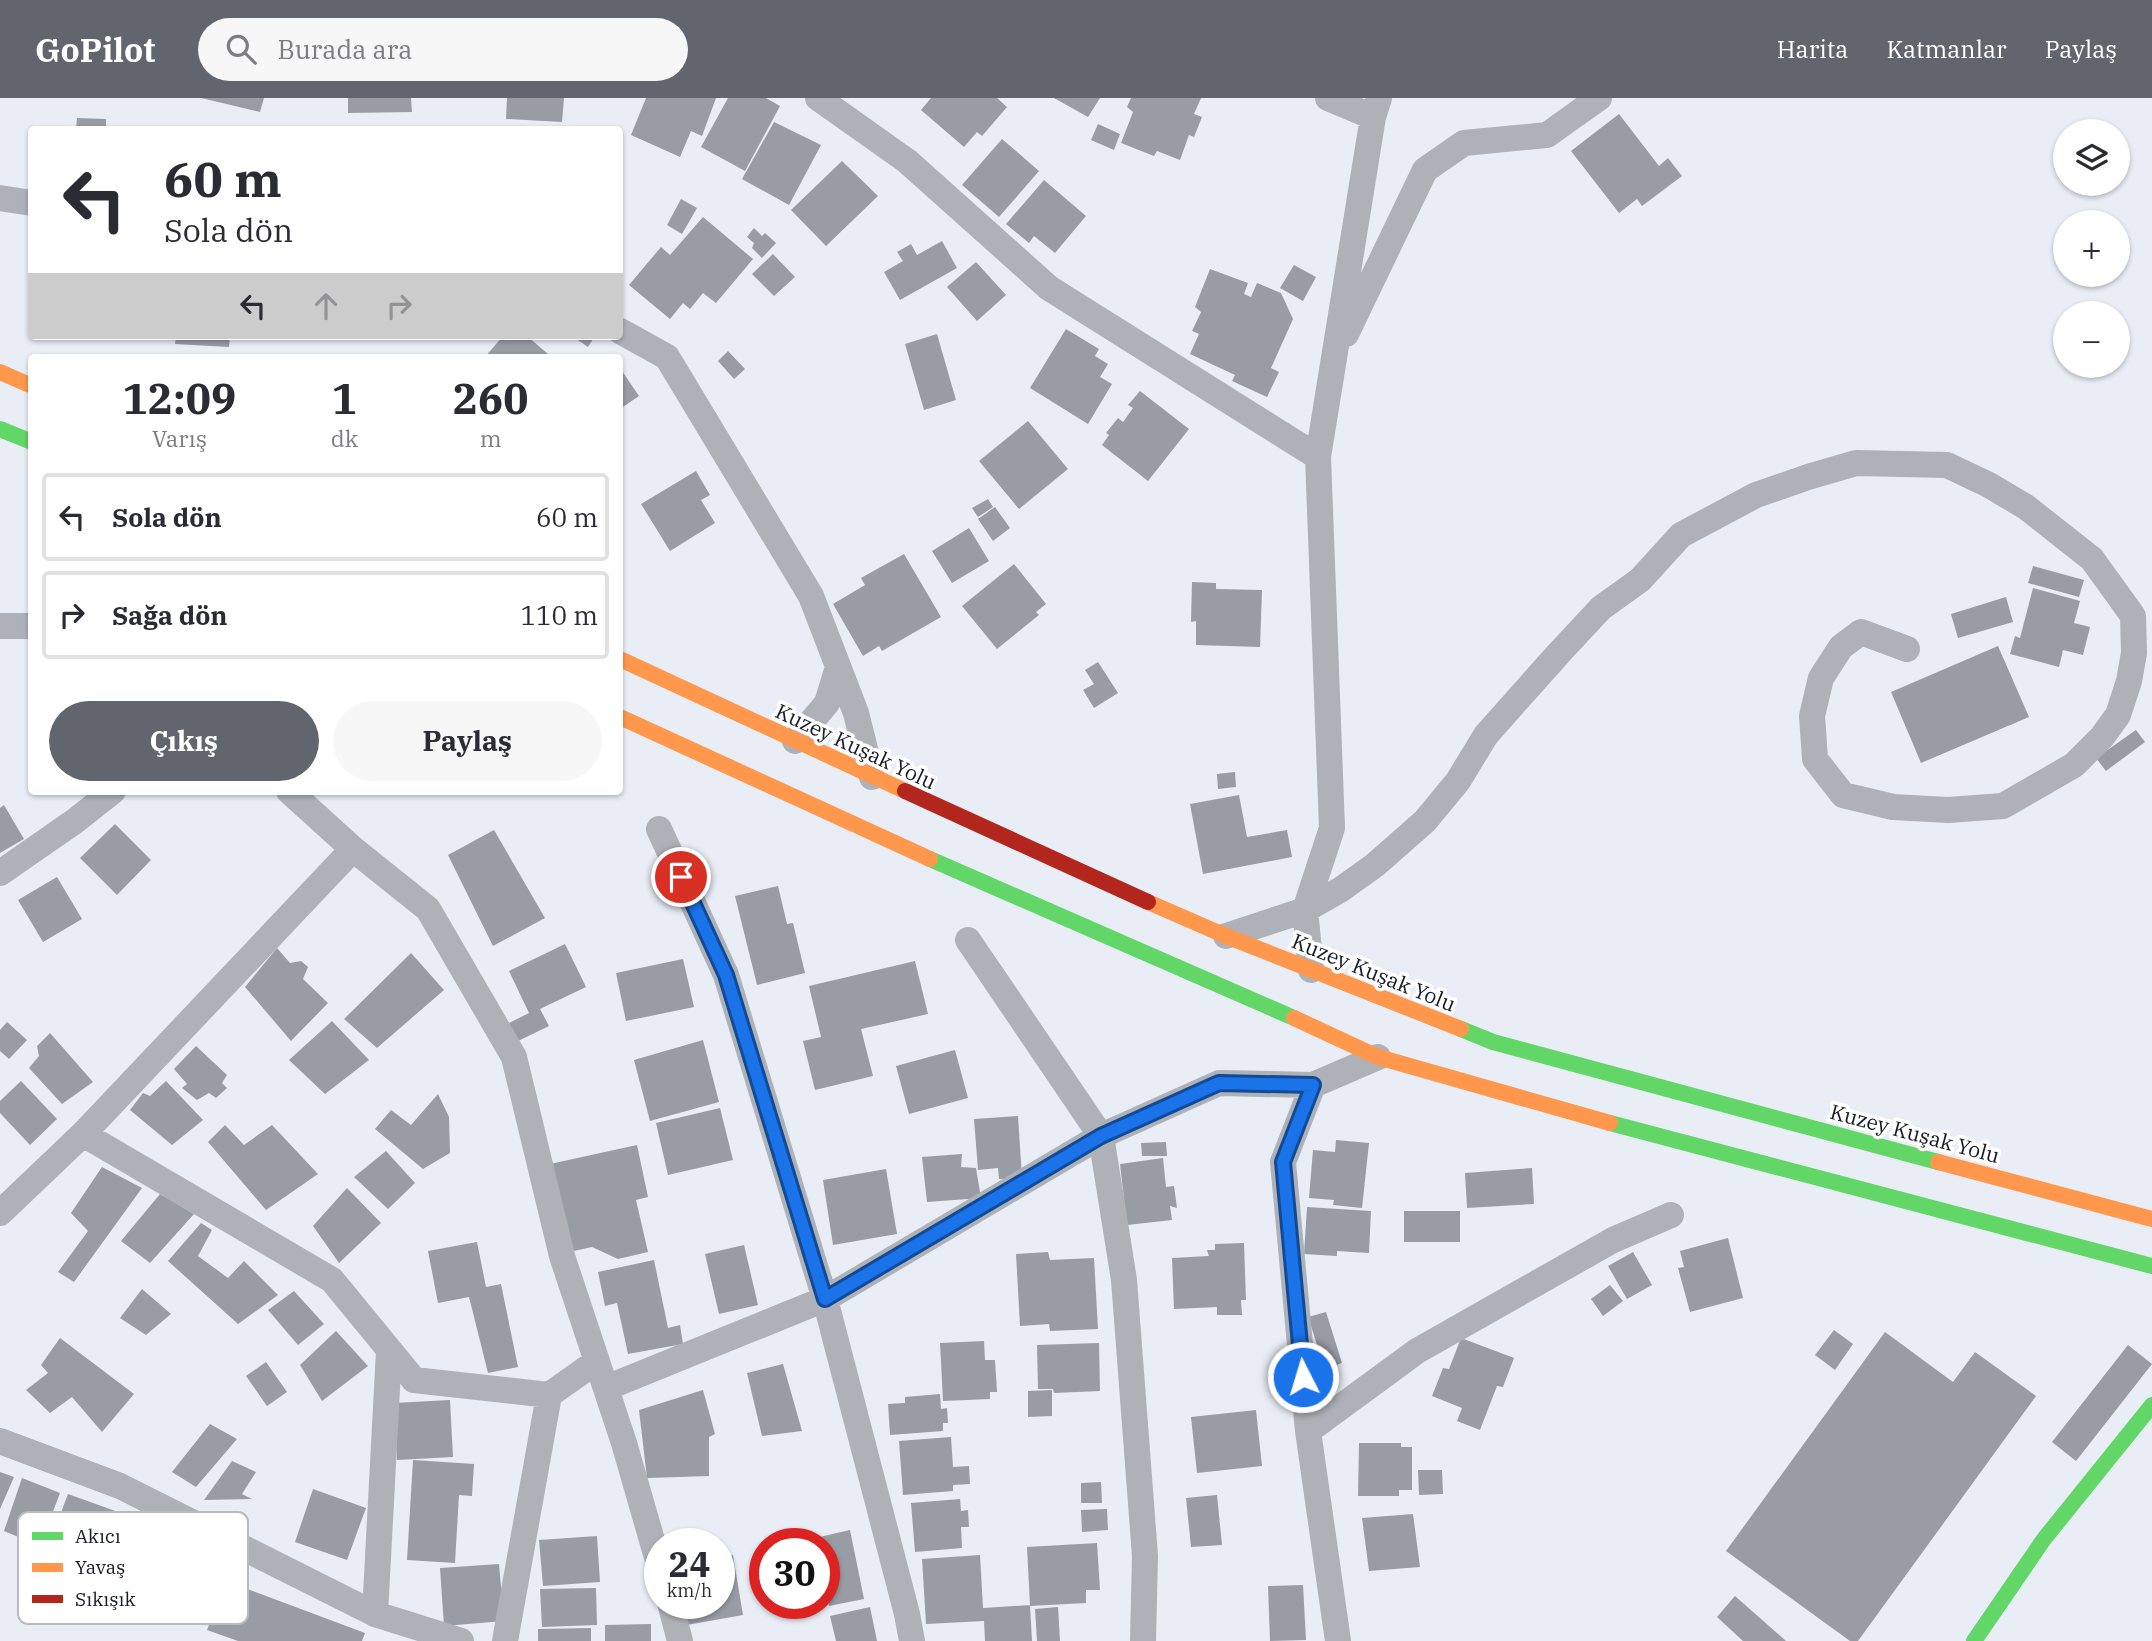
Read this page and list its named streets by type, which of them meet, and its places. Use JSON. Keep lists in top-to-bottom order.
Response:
{
  "streets": {
    "main road": ["Kuzey Kuşak Yolu"]
  },
  "legend": ["Akıcı", "Yavaş", "Sıkışık"],
  "page": {
    "header": "GoPilot",
    "search": "Burada ara",
    "nav": ["Harita", "Katmanlar", "Paylaş"],
    "map_buttons": ["+", "−"],
    "turn": ["60 m", "Sola dön"],
    "eta": [
      "12:09",
      "Varış",
      "1",
      "dk",
      "260",
      "m"
    ],
    "list": [
      {
        "name": "Sola dön",
        "value": "60 m"
      },
      {
        "name": "Sağa dön",
        "value": "110 m"
      }
    ],
    "buttons": ["Çıkış", "Paylaş"],
    "speed": "24 km/h",
    "limit": "30"
  }
}
